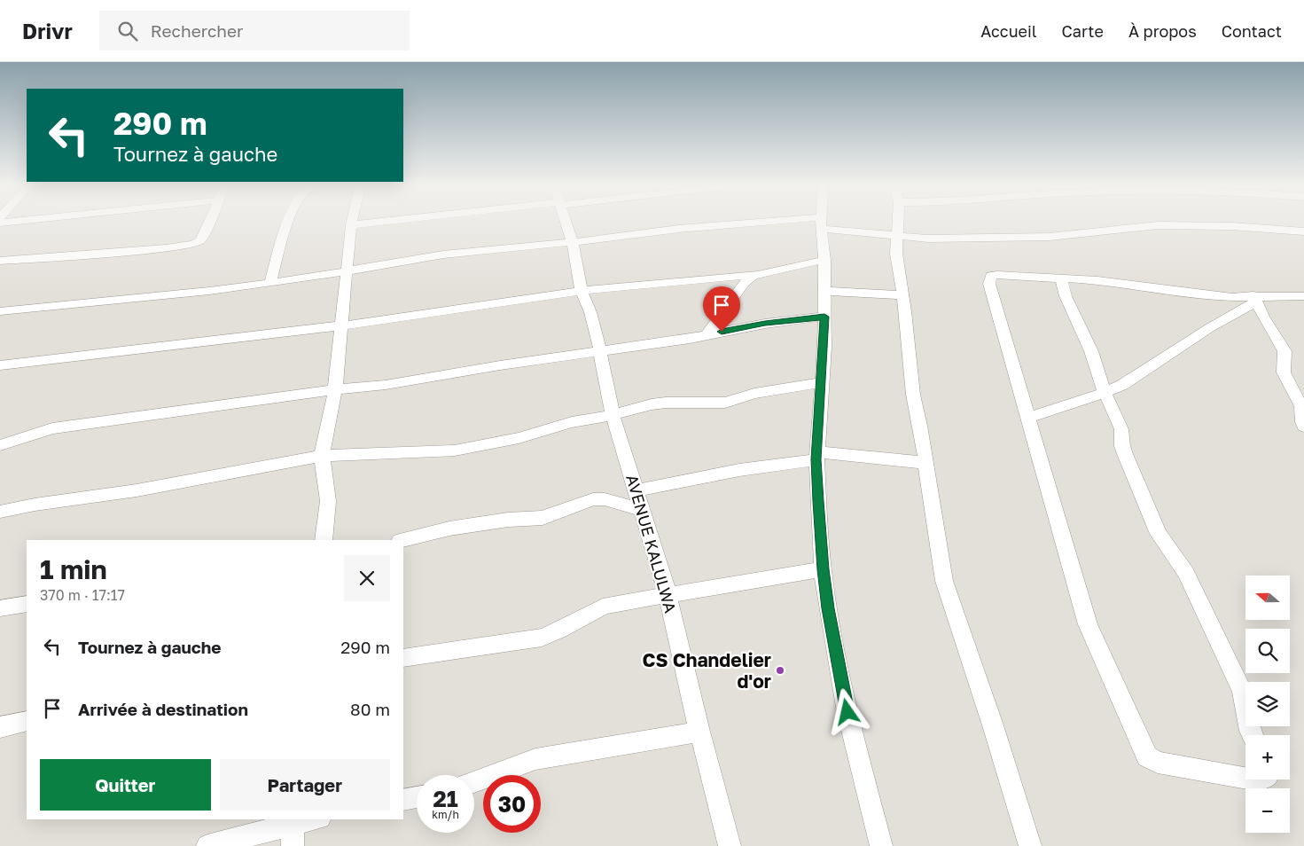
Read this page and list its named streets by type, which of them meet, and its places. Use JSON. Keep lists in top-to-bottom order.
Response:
{
  "streets": {
    "street": ["AVENUE KALULWA"]
  },
  "places": ["CS Chandelier d'or"],
  "north": "left",
  "page": {
    "header": "Drivr",
    "search": "Rechercher",
    "nav": [
      "Accueil",
      "Carte",
      "À propos",
      "Contact"
    ],
    "turn": ["290 m", "Tournez à gauche"],
    "heading": ["1 min", "370 m · 17:17"],
    "map_buttons": ["+", "−"],
    "list": [
      {
        "name": "Tournez à gauche",
        "value": "290 m"
      },
      {
        "name": "Arrivée à destination",
        "value": "80 m"
      }
    ],
    "buttons": ["Quitter", "Partager"],
    "speed": "21 km/h",
    "limit": "30"
  }
}
